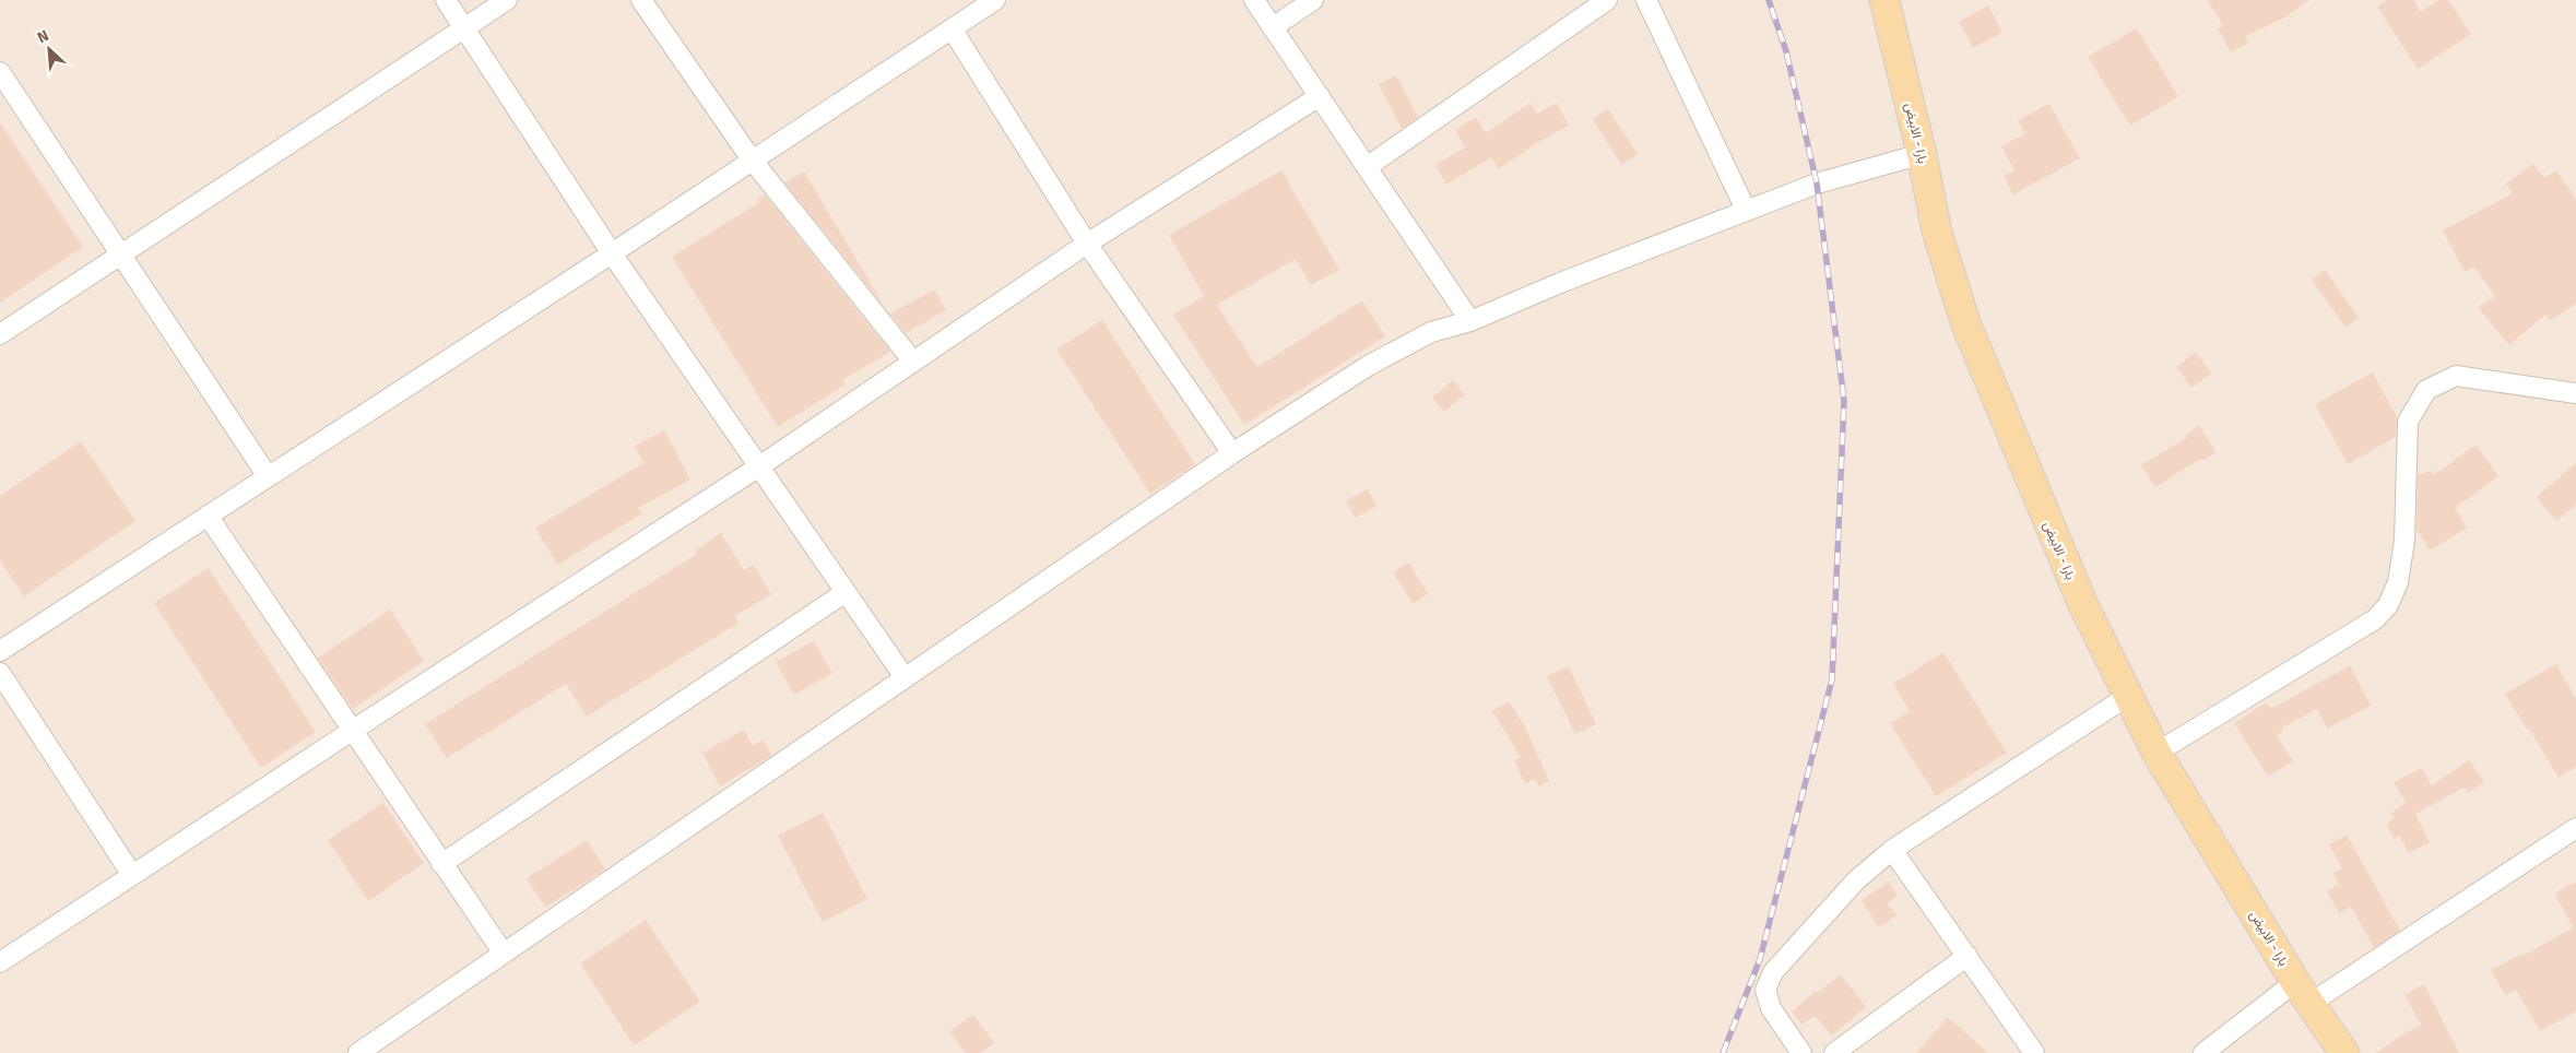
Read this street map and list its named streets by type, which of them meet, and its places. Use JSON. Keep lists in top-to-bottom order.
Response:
{
  "streets": {
    "main road": ["بارا - الابيض"]
  },
  "north": "top left"
}
